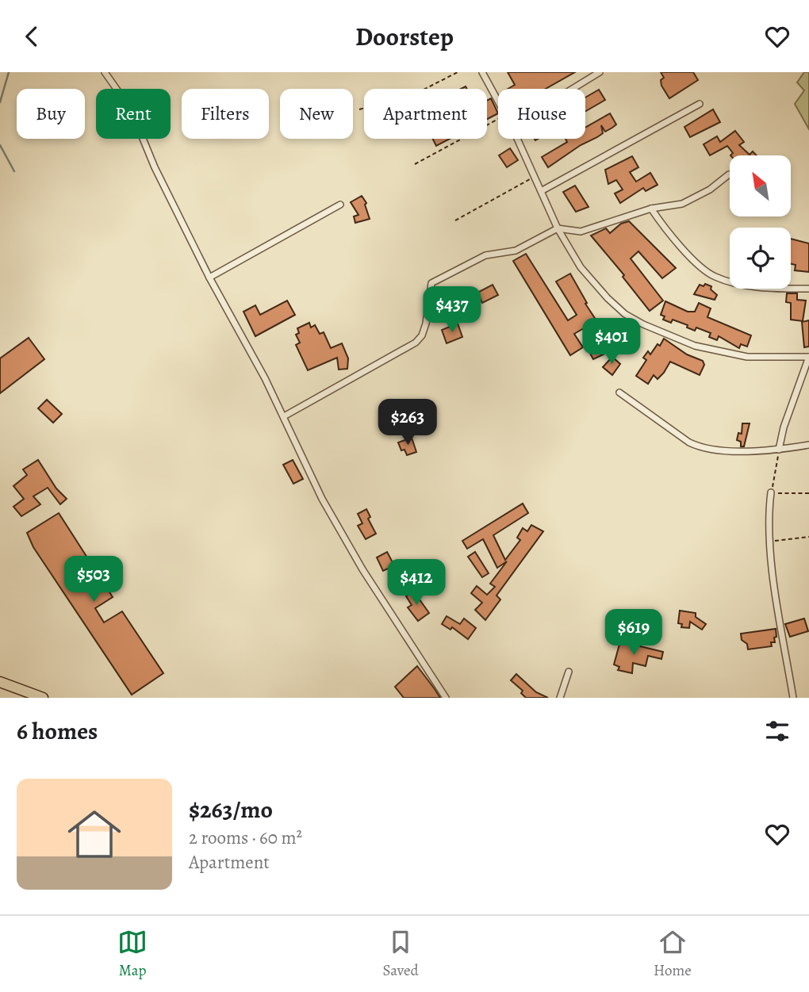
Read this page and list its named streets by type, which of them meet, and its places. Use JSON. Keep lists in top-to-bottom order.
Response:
{
  "north": "top left",
  "page": {
    "header": "Doorstep",
    "chip": [
      "Buy",
      "Rent",
      "Filters",
      "New",
      "Apartment",
      "House"
    ],
    "price": [
      "$437",
      "$401",
      "$263",
      "$503",
      "$412",
      "$619"
    ],
    "heading": "6 homes",
    "list": [
      {
        "name": "$263/mo",
        "note": "2 rooms · 60 m² · Apartment"
      }
    ],
    "tabs": ["Map", "Saved", "Home"]
  }
}
